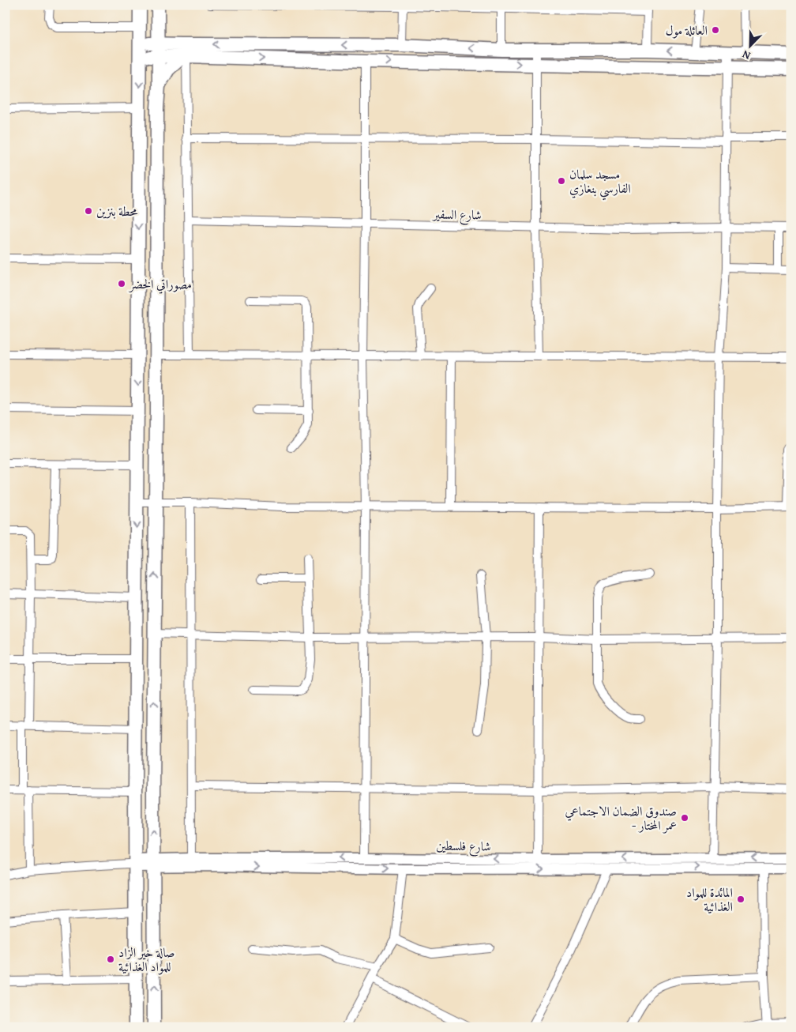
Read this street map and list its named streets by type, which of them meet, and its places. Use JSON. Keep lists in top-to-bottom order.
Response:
{
  "streets": {
    "street": ["شارع السفير", "شارع فلسطين"]
  },
  "places": [
    "العائلة مول",
    "مسجد سلمان الفارسي بنغازي",
    "محطة بنزين",
    "مصوراتي الخضر",
    "صندوق الضمان الاجتماعي - عمر المختار",
    "المائدة للمواد الغذائية",
    "صالة خير الزاد للمواد الغذائية"
  ],
  "north": "bottom left"
}
